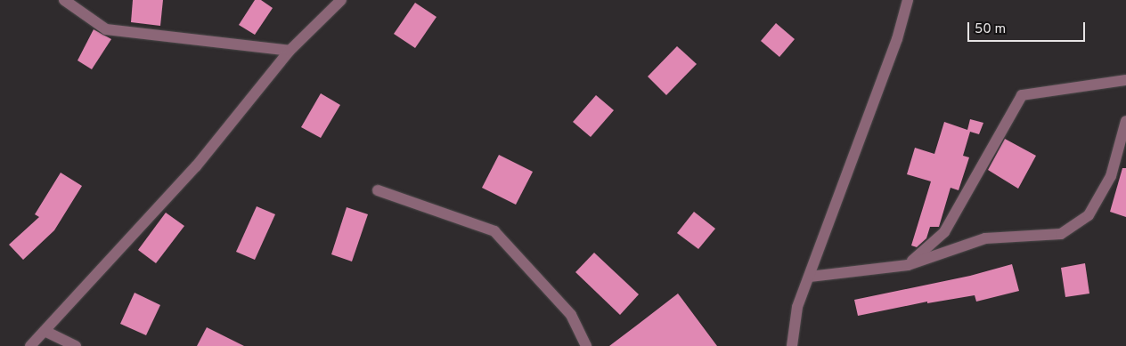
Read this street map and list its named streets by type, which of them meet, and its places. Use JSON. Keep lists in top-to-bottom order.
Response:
{
  "scale_bar": "50 m"
}
